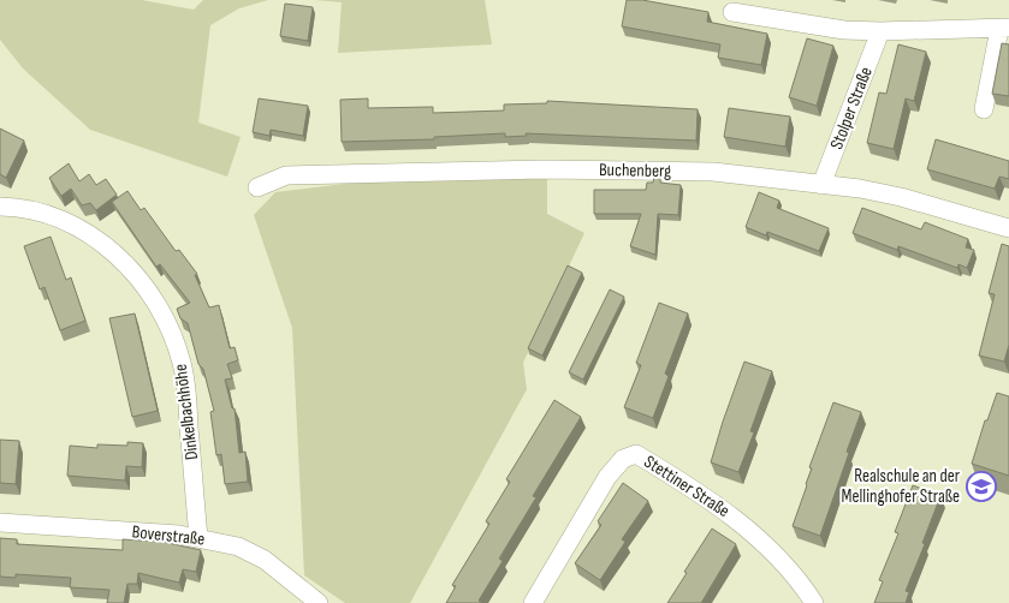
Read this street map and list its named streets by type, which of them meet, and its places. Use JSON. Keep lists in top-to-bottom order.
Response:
{
  "streets": {
    "street": [
      "Stolper Straße",
      "Buchenberg",
      "Dinkelbachhöhe",
      "Stettiner Straße",
      "Boverstraße"
    ]
  },
  "crossings": [
    ["Stolper Straße", "Buchenberg"],
    ["Dinkelbachhöhe", "Boverstraße"]
  ],
  "places": {
    "school or university": ["Realschule an der Mellinghofer Straße"]
  }
}
